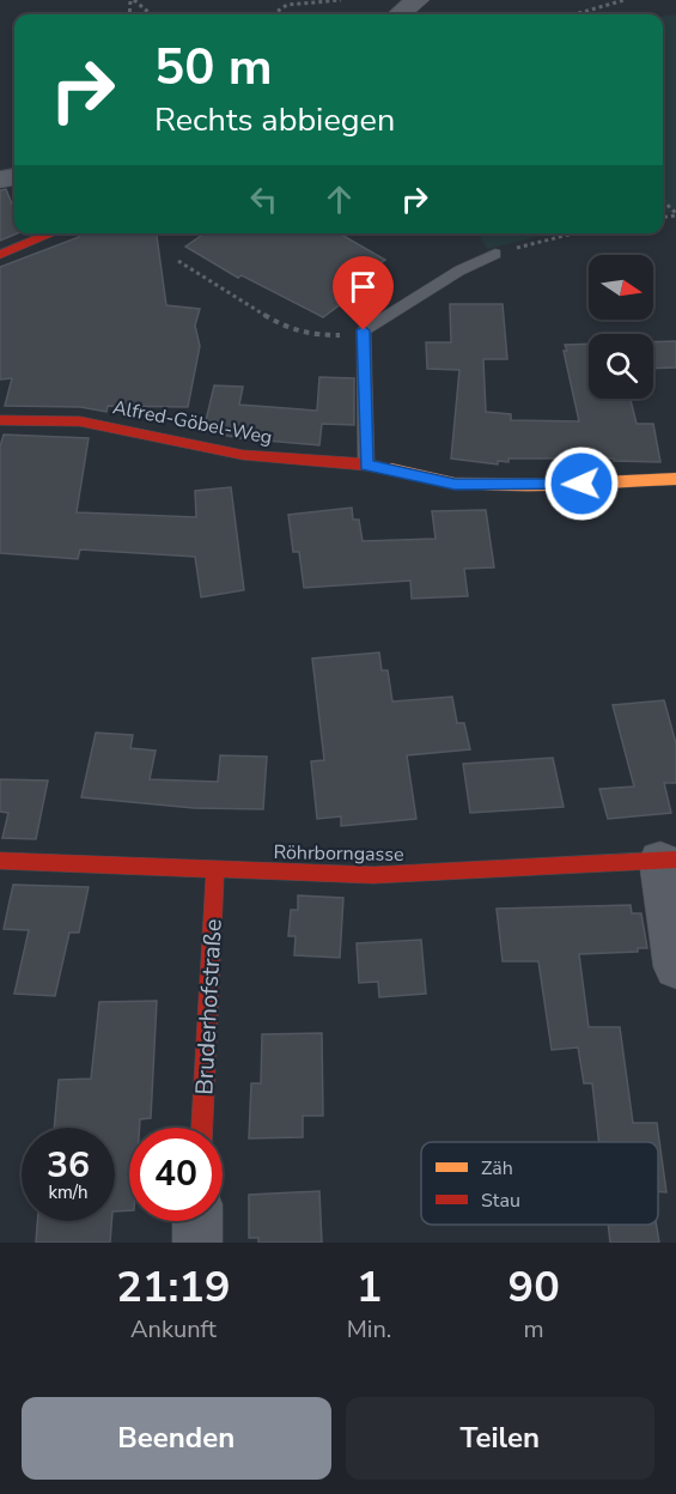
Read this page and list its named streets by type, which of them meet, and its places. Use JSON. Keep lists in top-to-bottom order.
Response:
{
  "streets": {
    "street": ["Alfred-Göbel-Weg", "Röhrborngasse", "Bruderhofstraße"]
  },
  "crossings": [
    ["Röhrborngasse", "Bruderhofstraße"]
  ],
  "legend": ["Zäh", "Stau"],
  "north": "right",
  "page": {
    "turn": ["50 m", "Rechts abbiegen"],
    "speed": "36 km/h",
    "limit": "40",
    "eta": [
      "21:19",
      "Ankunft",
      "1",
      "Min.",
      "90",
      "m"
    ],
    "buttons": ["Beenden", "Teilen"]
  }
}
